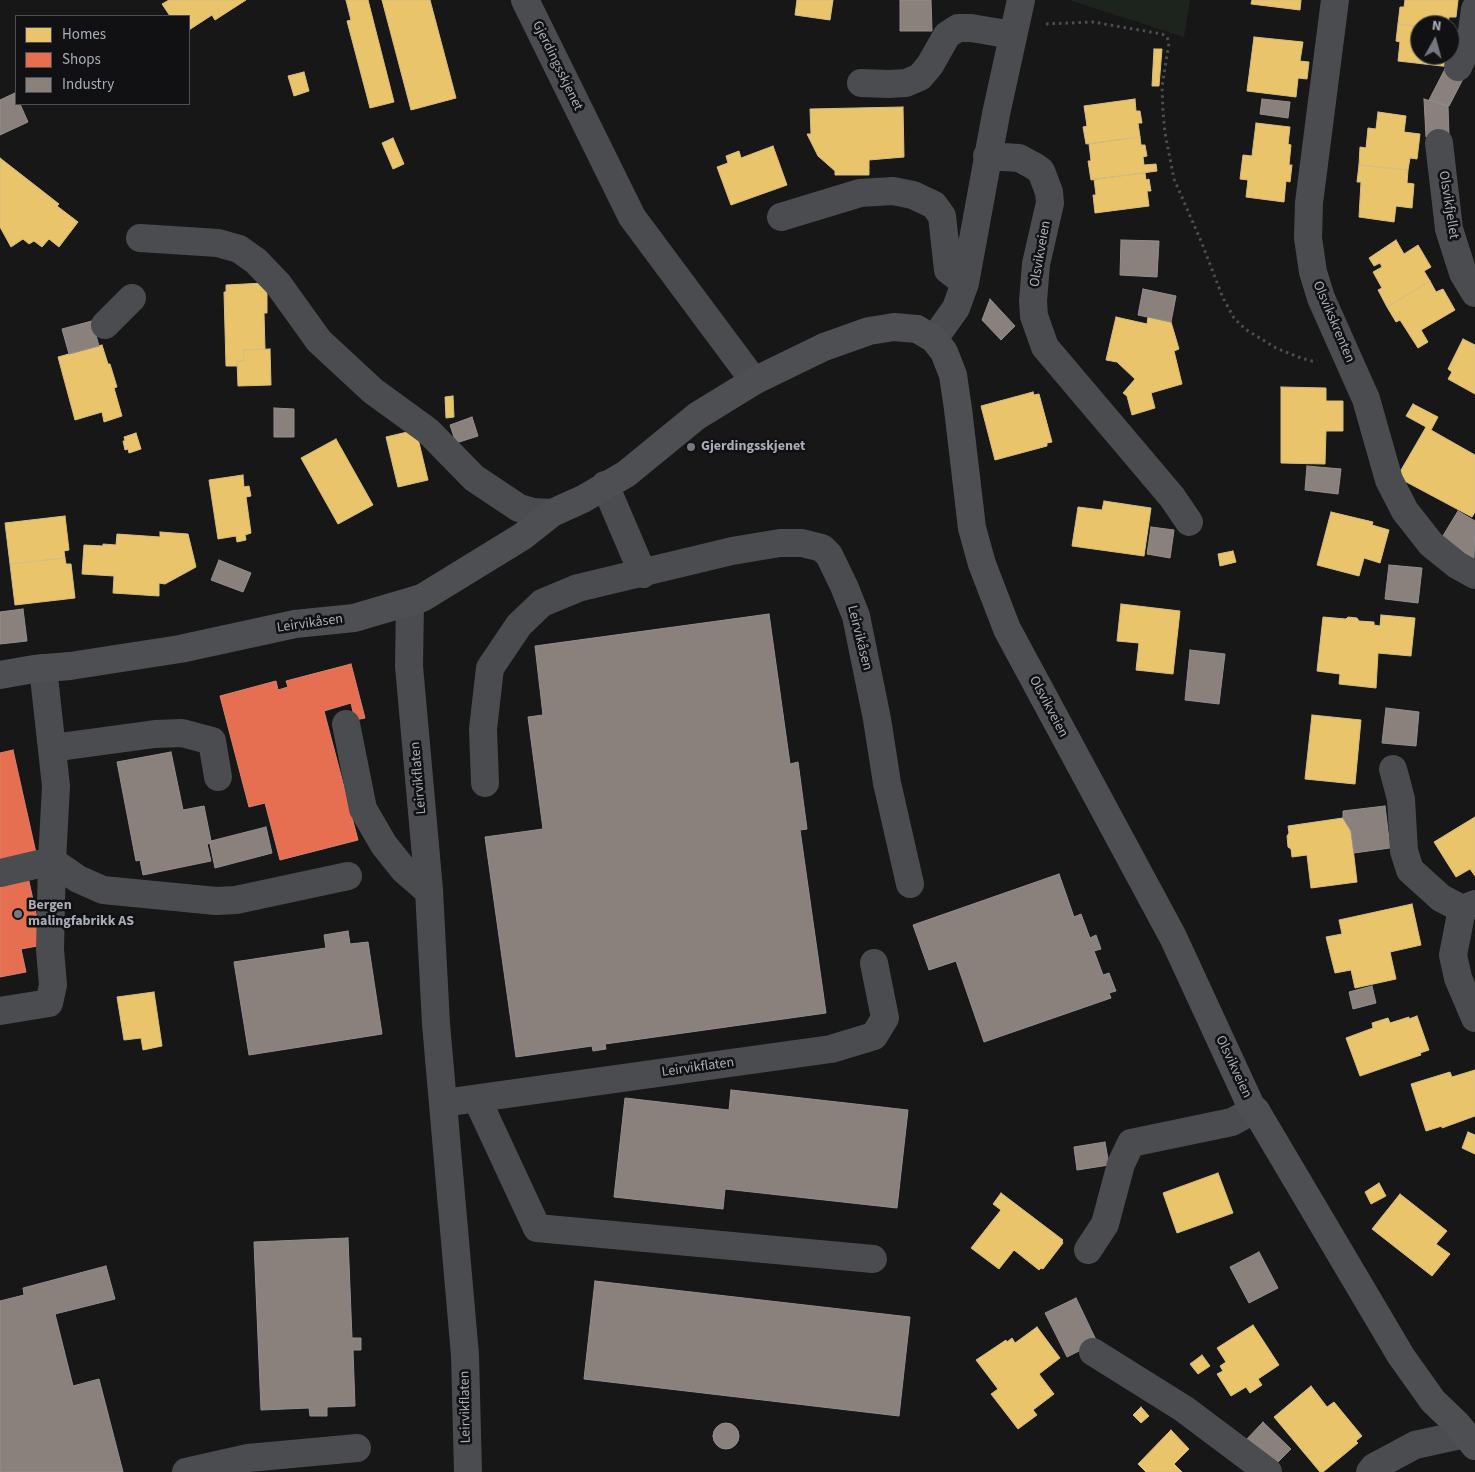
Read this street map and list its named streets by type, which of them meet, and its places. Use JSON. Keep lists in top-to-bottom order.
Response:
{
  "streets": {
    "main road": ["Olsvikveien", "Leirvikåsen"],
    "street": [
      "Gjerdingsskjenet",
      "Olsvikfjellet",
      "Olsvikskrenten",
      "Leirvikflaten"
    ]
  },
  "crossings": [
    ["Gjerdingsskjenet", "Leirvikåsen"],
    ["Olsvikveien", "Leirvikåsen"],
    ["Leirvikåsen", "Leirvikflaten"]
  ],
  "places": ["Gjerdingsskjenet", "Bergen malingfabrikk AS"],
  "legend": ["Homes", "Shops", "Industry"],
  "north": "top"
}
